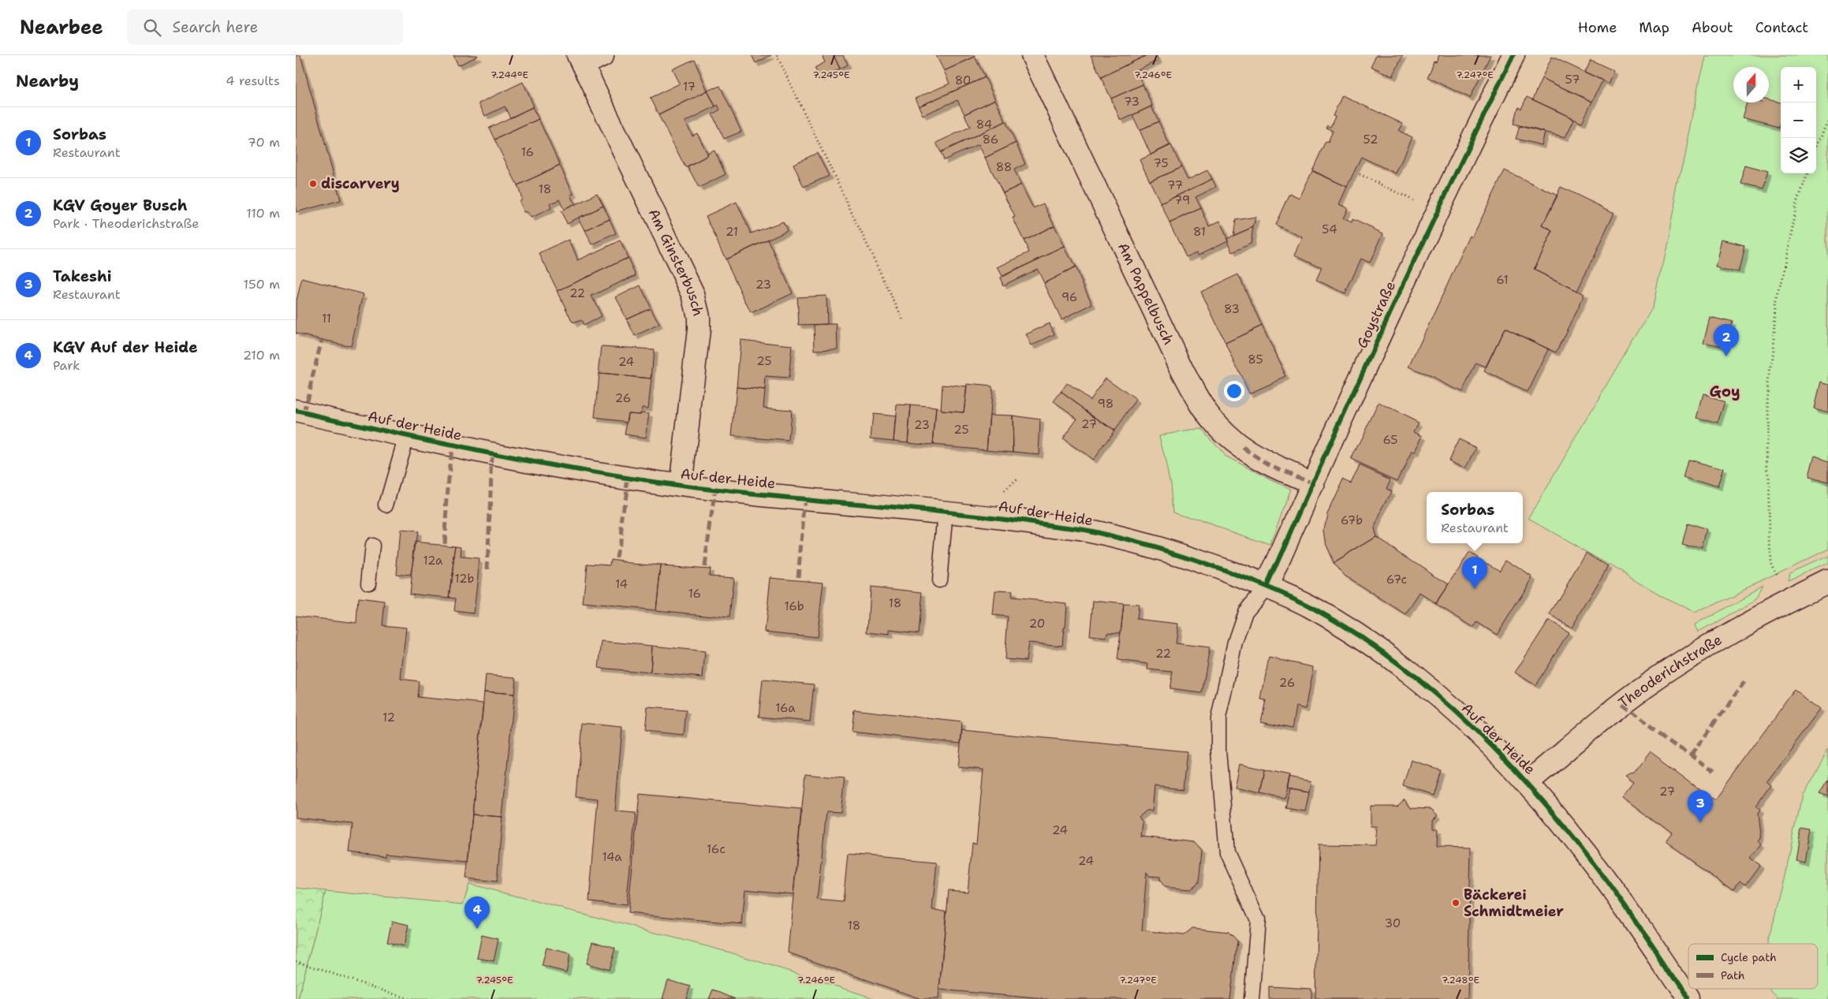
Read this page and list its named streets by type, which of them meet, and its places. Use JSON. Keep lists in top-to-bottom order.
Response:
{
  "streets": {
    "street": [
      "Am Ginsterbusch",
      "Am Pappelbusch",
      "Goystraße",
      "Auf der Heide",
      "Theoderichstraße"
    ]
  },
  "crossings": [
    ["Am Ginsterbusch", "Auf der Heide"],
    ["Am Pappelbusch", "Goystraße"],
    ["Goystraße", "Auf der Heide"],
    ["Auf der Heide", "Theoderichstraße"]
  ],
  "districts": ["Goy"],
  "places": ["discarvery", "Bäckerei Schmidtmeier"],
  "house_numbers": [
    "57",
    "80",
    "17",
    "73",
    "84",
    "86",
    "52",
    "16",
    "75",
    "88",
    "77",
    "18",
    "79",
    "54",
    "21",
    "81",
    "61",
    "23",
    "22",
    "96",
    "83",
    "11",
    "85",
    "25",
    "24",
    "26",
    "98",
    "27",
    "23",
    "25",
    "65",
    "67b",
    "12a",
    "12b",
    "67c",
    "14",
    "16",
    "18",
    "16b",
    "20",
    "22",
    "26",
    "16a",
    "12",
    "27",
    "24",
    "16c",
    "14a",
    "24",
    "30",
    "18"
  ],
  "legend": ["Cycle path", "Path"],
  "north": "top",
  "page": {
    "header": "Nearbee",
    "search": "Search here",
    "nav": [
      "Home",
      "Map",
      "About",
      "Contact"
    ],
    "heading": ["Nearby", "4 results"],
    "map_buttons": ["+", "−"],
    "list": [
      {
        "mark": "1",
        "name": "Sorbas",
        "note": "Restaurant",
        "value": "70 m"
      },
      {
        "mark": "2",
        "name": "KGV Goyer Busch",
        "note": "Park · Theoderichstraße",
        "value": "110 m"
      },
      {
        "mark": "3",
        "name": "Takeshi",
        "note": "Restaurant",
        "value": "150 m"
      },
      {
        "mark": "4",
        "name": "KGV Auf der Heide",
        "note": "Park",
        "value": "210 m"
      }
    ],
    "pins": [
      "2",
      "1",
      "3",
      "4"
    ],
    "popup": ["Sorbas", "Restaurant"]
  },
  "coordinates": [
    "7.244°E",
    "7.245°E",
    "7.246°E",
    "7.247°E",
    "7.248°E"
  ]
}
